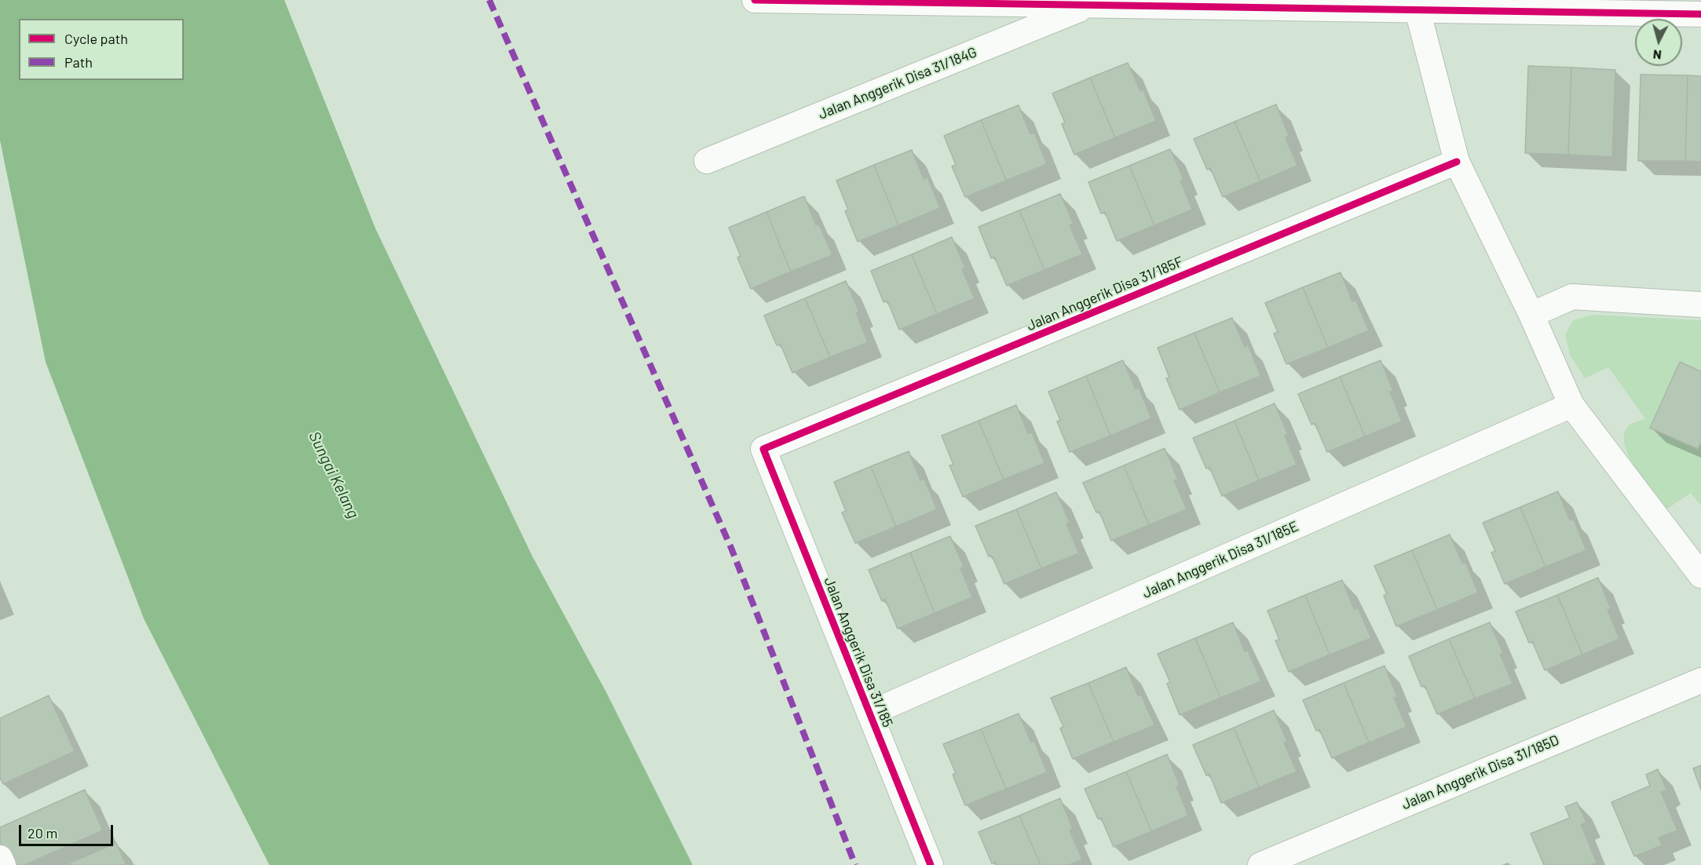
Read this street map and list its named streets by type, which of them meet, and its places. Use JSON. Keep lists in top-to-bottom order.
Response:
{
  "streets": {
    "street": [
      "Jalan Anggerik Disa 31/184G",
      "Jalan Anggerik Disa 31/185F",
      "Jalan Anggerik Disa 31/185E",
      "Jalan Anggerik Disa 31/185",
      "Jalan Anggerik Disa 31/185D"
    ]
  },
  "crossings": [
    ["Jalan Anggerik Disa 31/185F", "Jalan Anggerik Disa 31/185"],
    ["Jalan Anggerik Disa 31/185E", "Jalan Anggerik Disa 31/185"]
  ],
  "water": ["Sungai Kelang"],
  "legend": ["Cycle path", "Path"],
  "scale_bar": "20 m",
  "north": "bottom"
}
